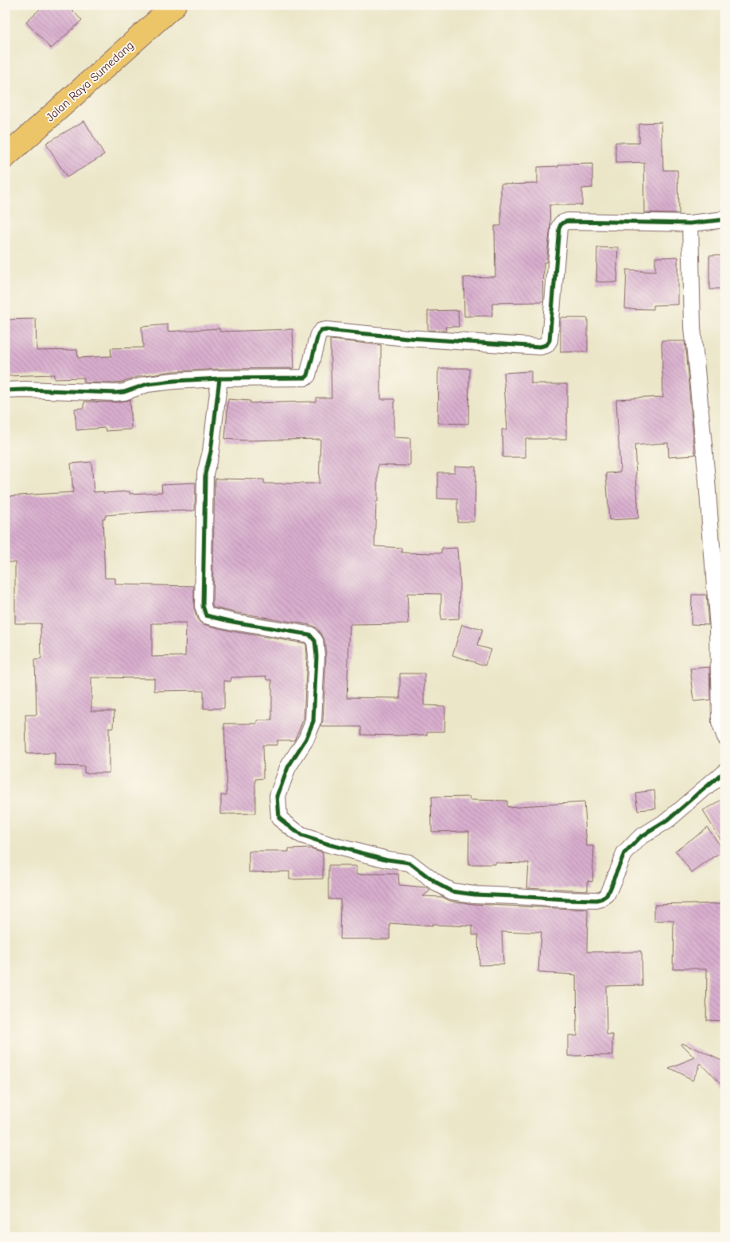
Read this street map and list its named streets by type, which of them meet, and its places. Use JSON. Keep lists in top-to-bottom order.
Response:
{
  "streets": {
    "highway": ["Jalan Raya Sumedang"]
  }
}
